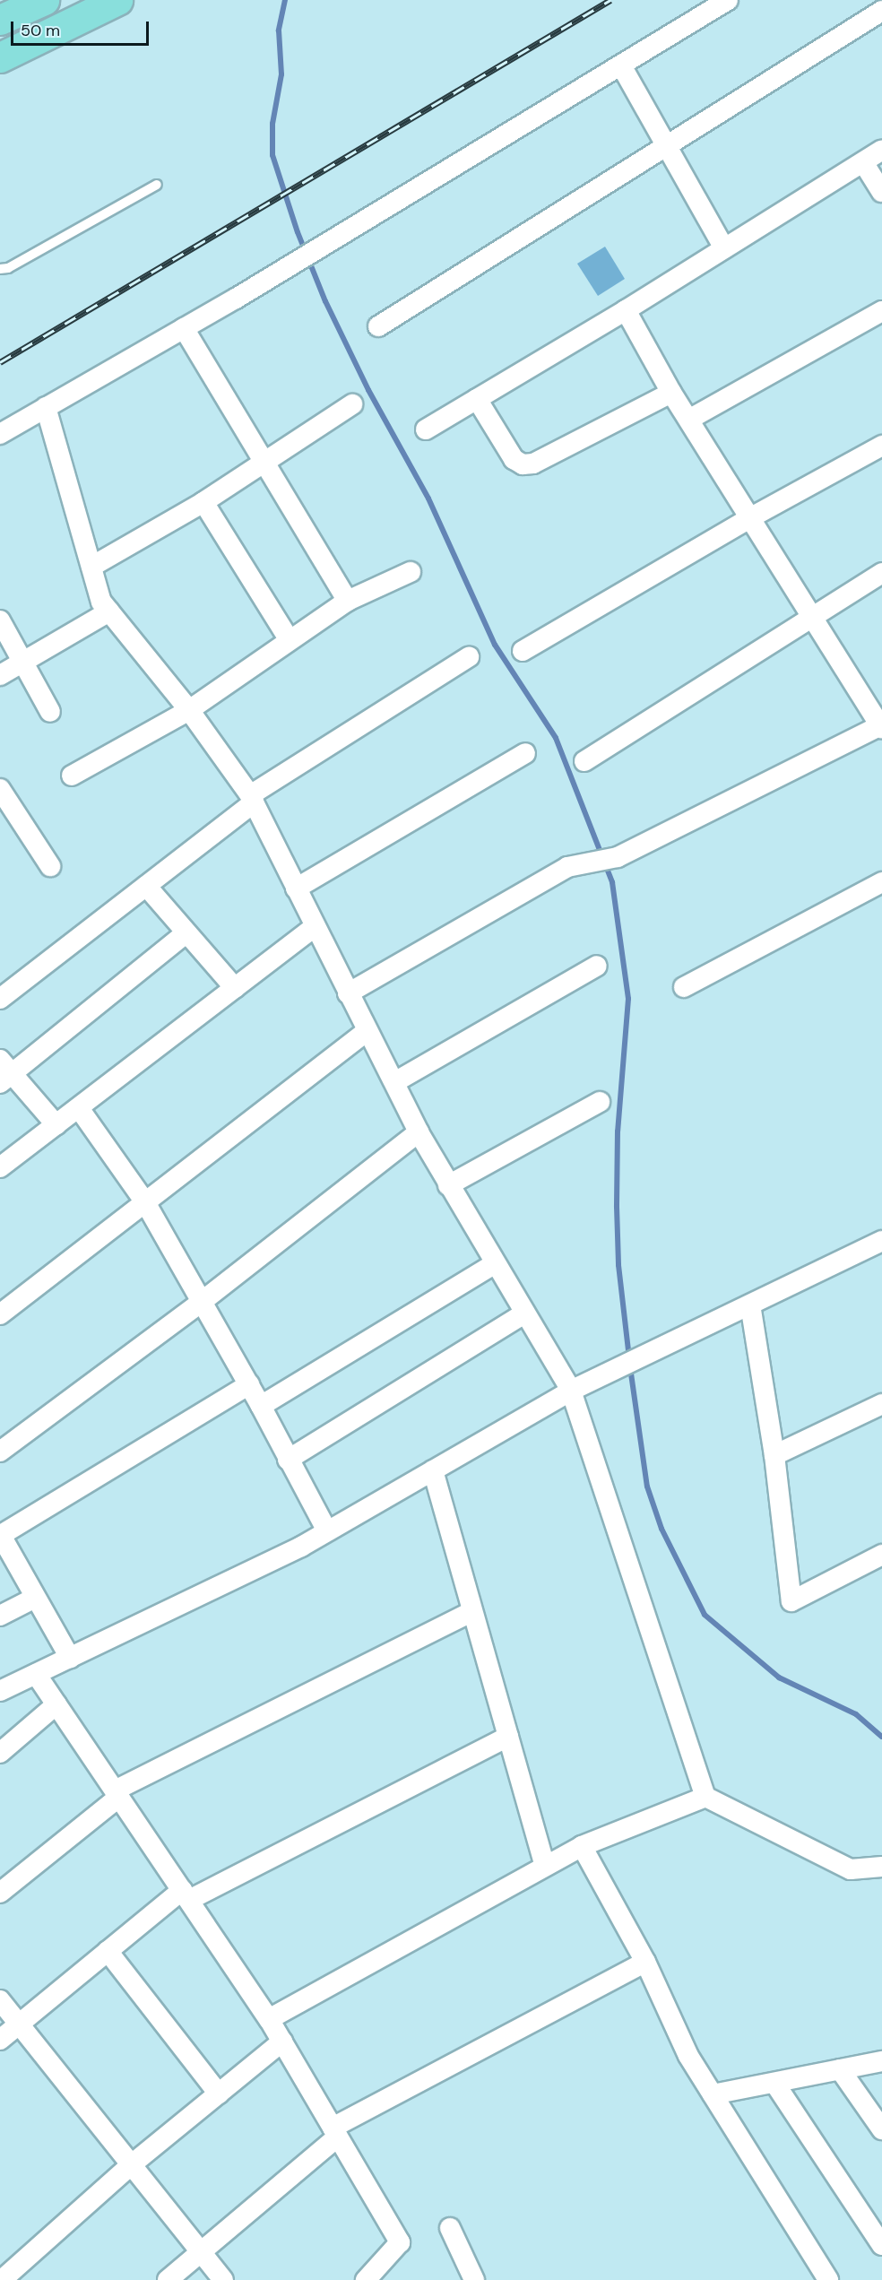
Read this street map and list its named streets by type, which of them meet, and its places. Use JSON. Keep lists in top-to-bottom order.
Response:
{
  "scale_bar": "50 m"
}
